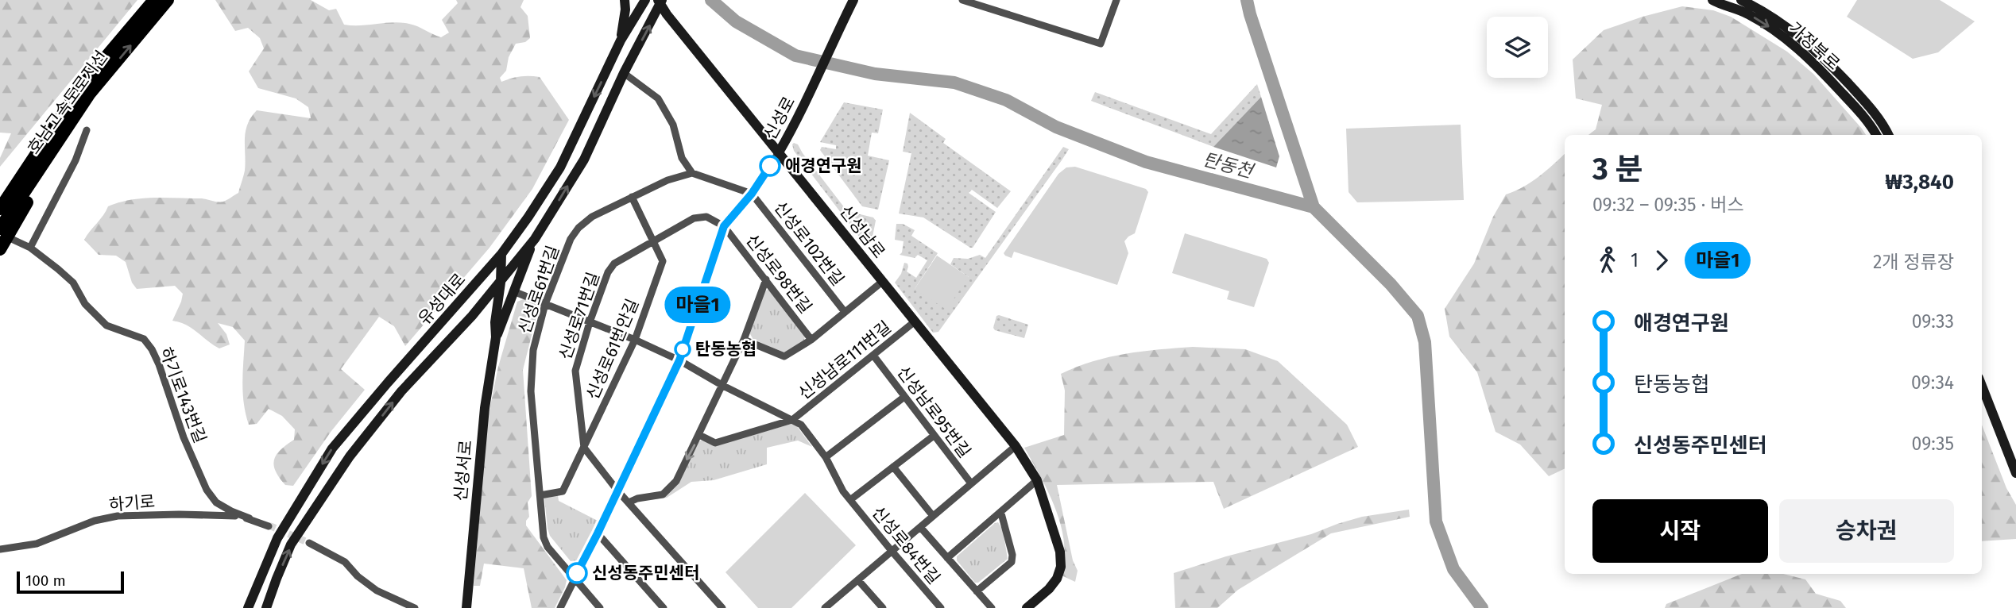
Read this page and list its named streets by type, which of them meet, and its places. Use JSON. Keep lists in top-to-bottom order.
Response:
{
  "streets": {
    "highway": ["호남고속도로지선"],
    "main road": [
      "가정북로",
      "신성로",
      "신성남로",
      "유성대로",
      "신성서로"
    ],
    "street": [
      "신성로102번길",
      "신성로98번길",
      "신성로61번길",
      "신성로71번길",
      "신성로61번안길",
      "신성남로111번길",
      "하기로143번길",
      "신성남로95번길",
      "하기로",
      "신성로84번길"
    ]
  },
  "crossings": [
    ["신성로", "신성남로"],
    ["신성로", "신성로102번길"],
    ["신성로", "신성로98번길"],
    ["신성로", "신성로61번길"],
    ["신성로", "신성로71번길"],
    ["신성로", "신성로84번길"],
    ["신성남로", "유성대로"],
    ["신성남로", "신성남로111번길"],
    ["신성남로", "신성남로95번길"],
    ["신성로98번길", "신성로71번길"],
    ["신성로61번길", "신성로61번안길"],
    ["신성로61번길", "신성로84번길"],
    ["신성로71번길", "신성로61번안길"],
    ["신성로71번길", "신성로84번길"],
    ["신성로61번안길", "신성로84번길"],
    ["신성남로111번길", "신성남로95번길"],
    ["신성남로111번길", "신성로84번길"],
    ["하기로143번길", "하기로"],
    ["신성남로95번길", "신성로84번길"]
  ],
  "water": ["탄동천"],
  "places": ["애경연구원", "탄동농협", "신성동주민센터"],
  "lines": ["bus line 마을1"],
  "scale_bar": "100 m",
  "page": {
    "on_map": "마을1",
    "heading": ["3 분", "09:32 – 09:35 · 버스", "₩3,840"],
    "legs": ["1", "마을1", "2개 정류장"],
    "list": [
      {
        "name": "애경연구원",
        "value": "09:33"
      },
      {
        "name": "탄동농협",
        "value": "09:34"
      },
      {
        "name": "신성동주민센터",
        "value": "09:35"
      }
    ],
    "buttons": ["시작", "승차권"],
    "scale": "100 m"
  }
}
